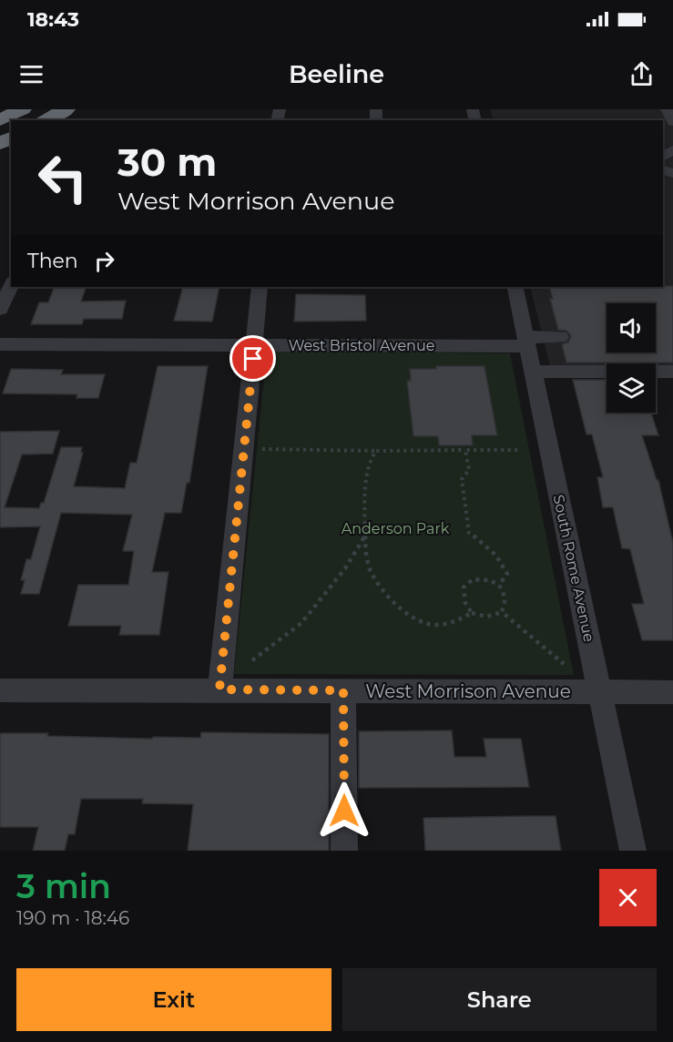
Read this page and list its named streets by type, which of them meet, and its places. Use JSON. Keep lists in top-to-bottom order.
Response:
{
  "streets": {
    "street": ["West Bristol Avenue", "South Rome Avenue", "West Morrison Avenue"]
  },
  "crossings": [
    ["West Bristol Avenue", "South Rome Avenue"],
    ["South Rome Avenue", "West Morrison Avenue"]
  ],
  "parks": ["Anderson Park"],
  "page": {
    "status": "18:43",
    "header": "Beeline",
    "turn": ["30 m", "West Morrison Avenue"],
    "then": "Then",
    "heading": ["3 min", "190 m · 18:46"],
    "buttons": ["Exit", "Share"]
  }
}
